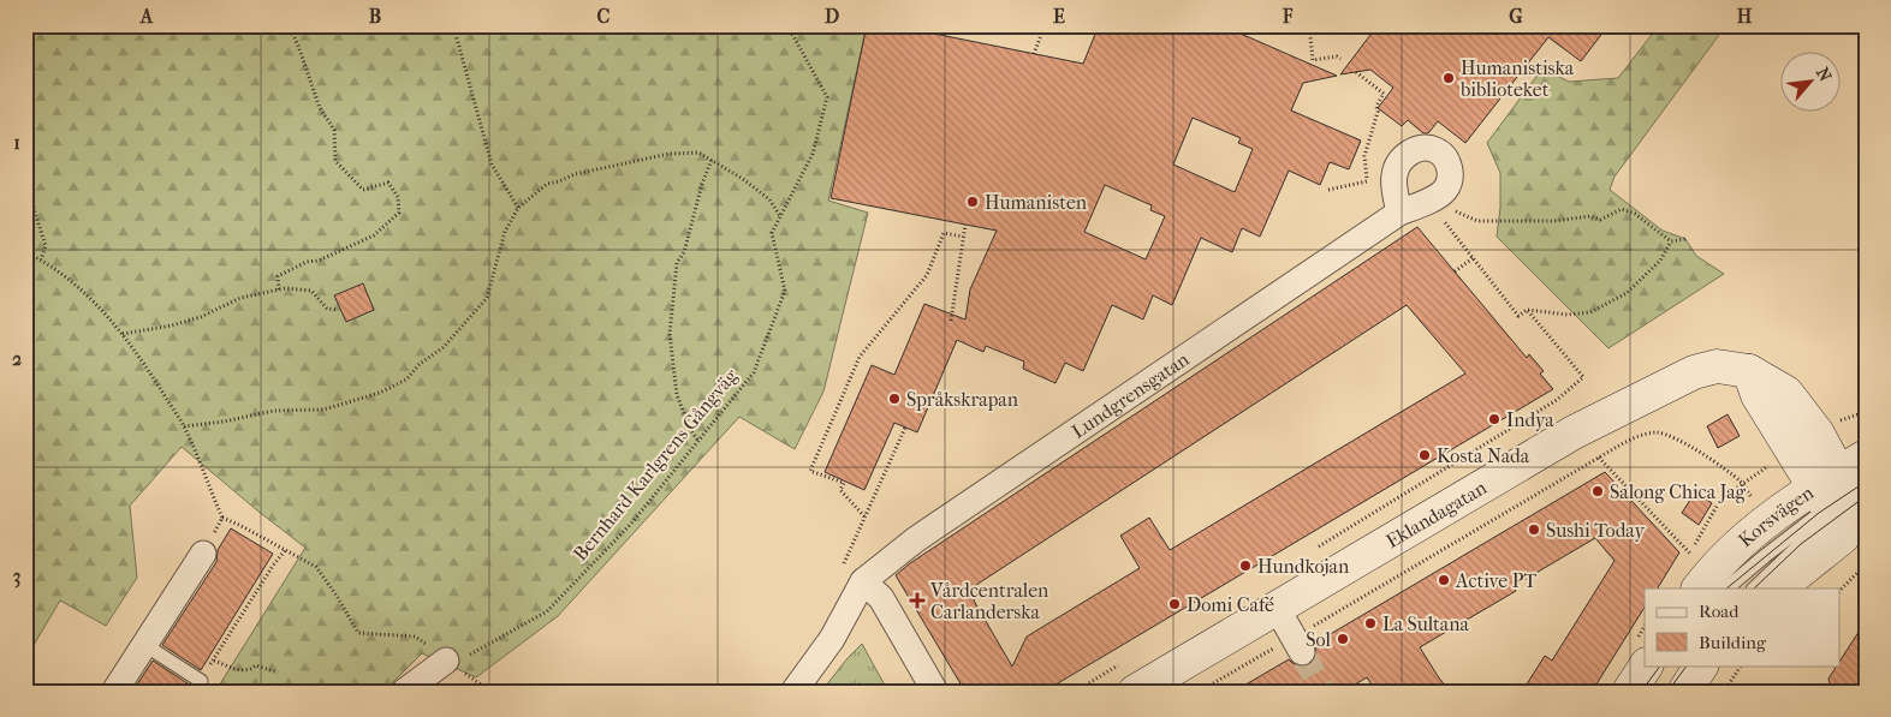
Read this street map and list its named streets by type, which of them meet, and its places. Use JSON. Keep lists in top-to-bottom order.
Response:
{
  "streets": {
    "street": ["Lundgrensgatan", "Eklandagatan", "Korsvägen"],
    "path": ["Bernhard Karlgrens Gångväg"]
  },
  "crossings": [
    ["Eklandagatan", "Korsvägen"]
  ],
  "places": {
    "other": [
      "Humanistiska biblioteket",
      "Humanisten",
      "Språkskrapan",
      "Indya",
      "Kosta Nada",
      "Salong Chica Jag",
      "Sushi Today",
      "Hundkojan",
      "Active PT",
      "Domi Café",
      "La Sultana",
      "Sol"
    ],
    "health": ["Vårdcentralen Carlanderska"]
  },
  "legend": ["Road", "Building"],
  "north": "top right",
  "grid": {
    "columns": [
      "A",
      "B",
      "C",
      "D",
      "E",
      "F",
      "G",
      "H"
    ],
    "rows": ["1", "2", "3"]
  }
}
